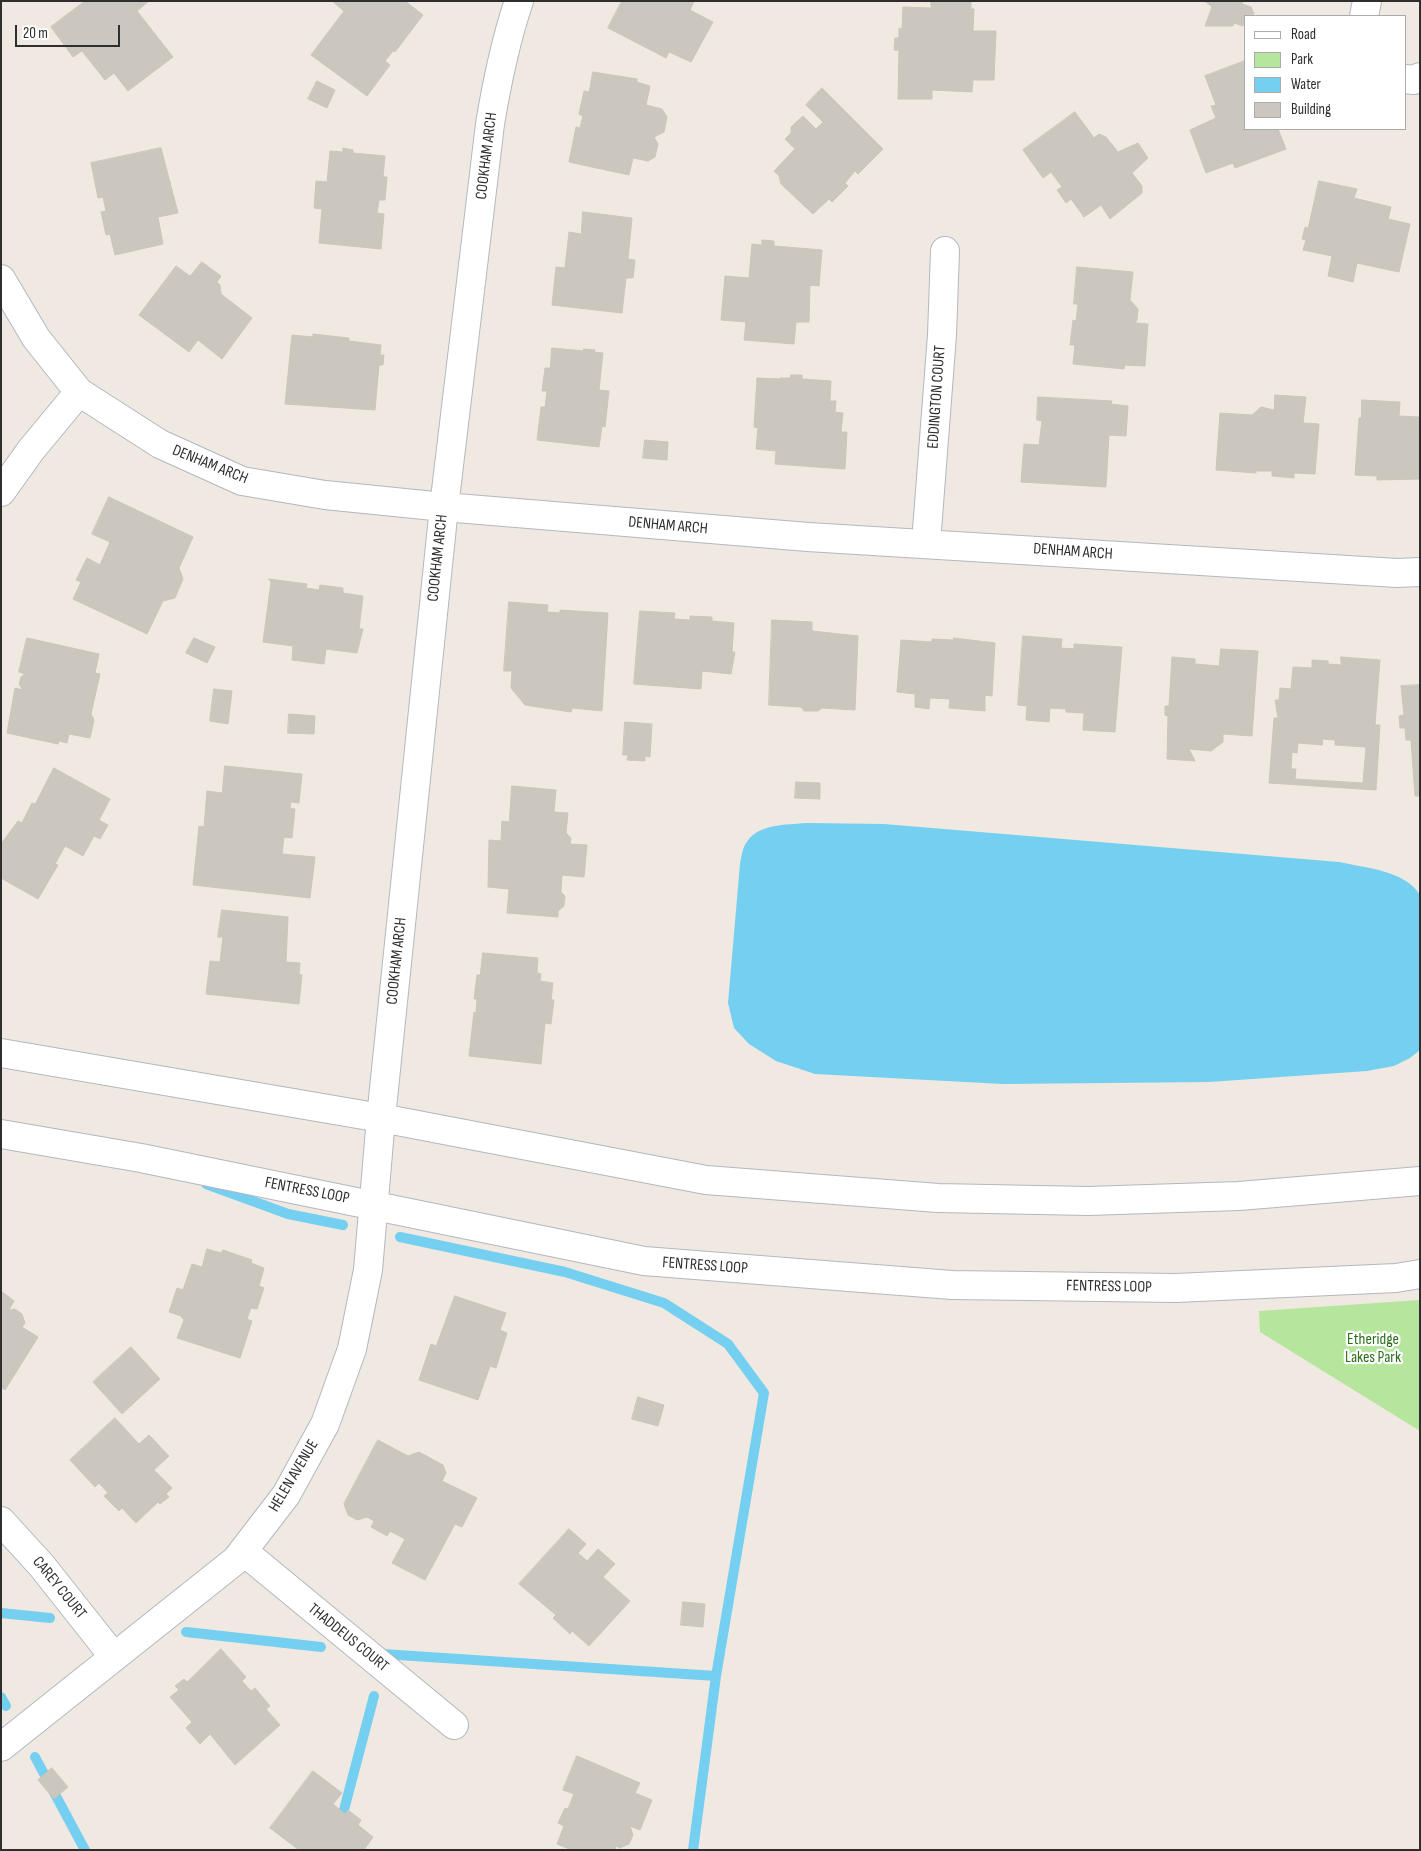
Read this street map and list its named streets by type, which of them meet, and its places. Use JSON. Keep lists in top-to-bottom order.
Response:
{
  "streets": {
    "street": [
      "COOKHAM ARCH",
      "EDDINGTON COURT",
      "DENHAM ARCH",
      "FENTRESS LOOP",
      "HELEN AVENUE",
      "CAREY COURT",
      "THADDEUS COURT"
    ]
  },
  "crossings": [
    ["COOKHAM ARCH", "DENHAM ARCH"],
    ["COOKHAM ARCH", "HELEN AVENUE"],
    ["EDDINGTON COURT", "DENHAM ARCH"],
    ["FENTRESS LOOP", "HELEN AVENUE"],
    ["HELEN AVENUE", "CAREY COURT"],
    ["HELEN AVENUE", "THADDEUS COURT"]
  ],
  "parks": ["Etheridge Lakes Park"],
  "legend": [
    "Road",
    "Park",
    "Water",
    "Building"
  ],
  "scale_bar": "20 m"
}
